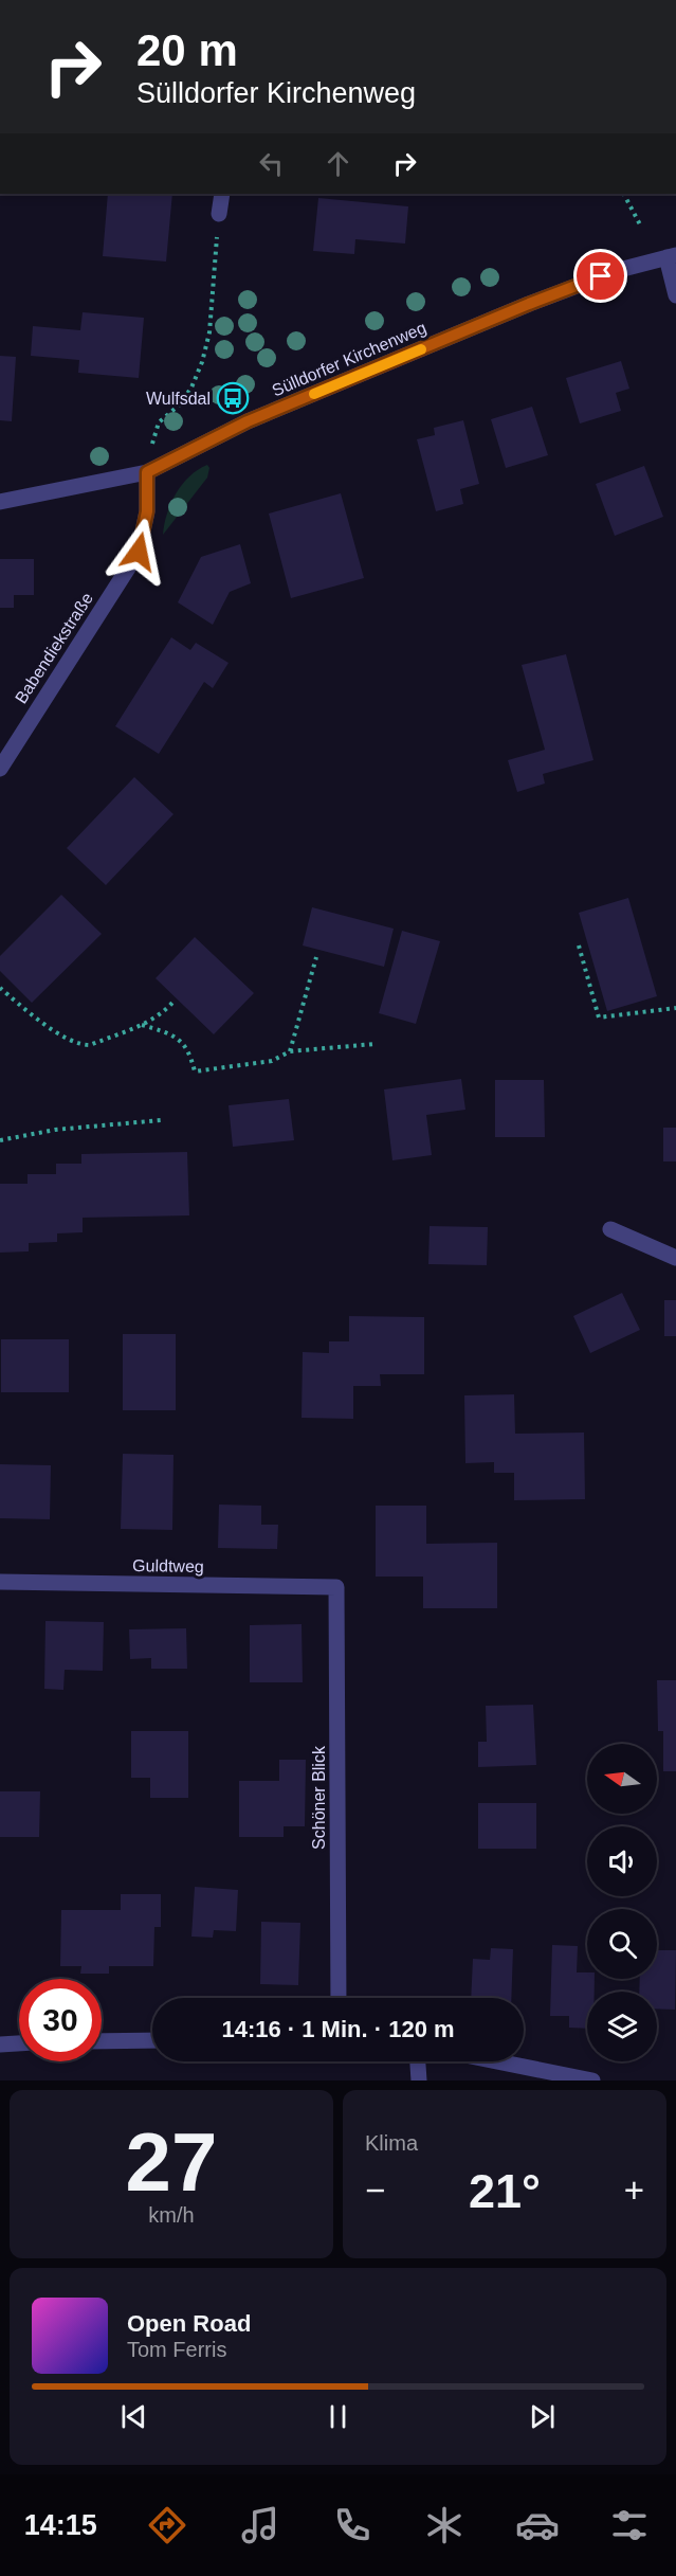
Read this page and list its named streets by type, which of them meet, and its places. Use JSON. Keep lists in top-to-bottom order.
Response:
{
  "streets": {
    "street": [
      "Sülldorfer Kirchenweg",
      "Babendiekstraße",
      "Guldtweg",
      "Schöner Blick"
    ]
  },
  "crossings": [
    ["Sülldorfer Kirchenweg", "Babendiekstraße"],
    ["Guldtweg", "Schöner Blick"]
  ],
  "places": {
    "bus stop": ["Wulfsdal"]
  },
  "north": "left",
  "page": {
    "turn": ["20 m", "Sülldorfer Kirchenweg"],
    "limit": "30",
    "trip": "14:16 · 1 Min. · 120 m",
    "tile": [
      ["27", "km/h"],
      "Klima"
    ],
    "heat": ["−", "21°", "+"],
    "song": ["Open Road", "Tom Ferris"],
    "tabs": "14:15"
  }
}
